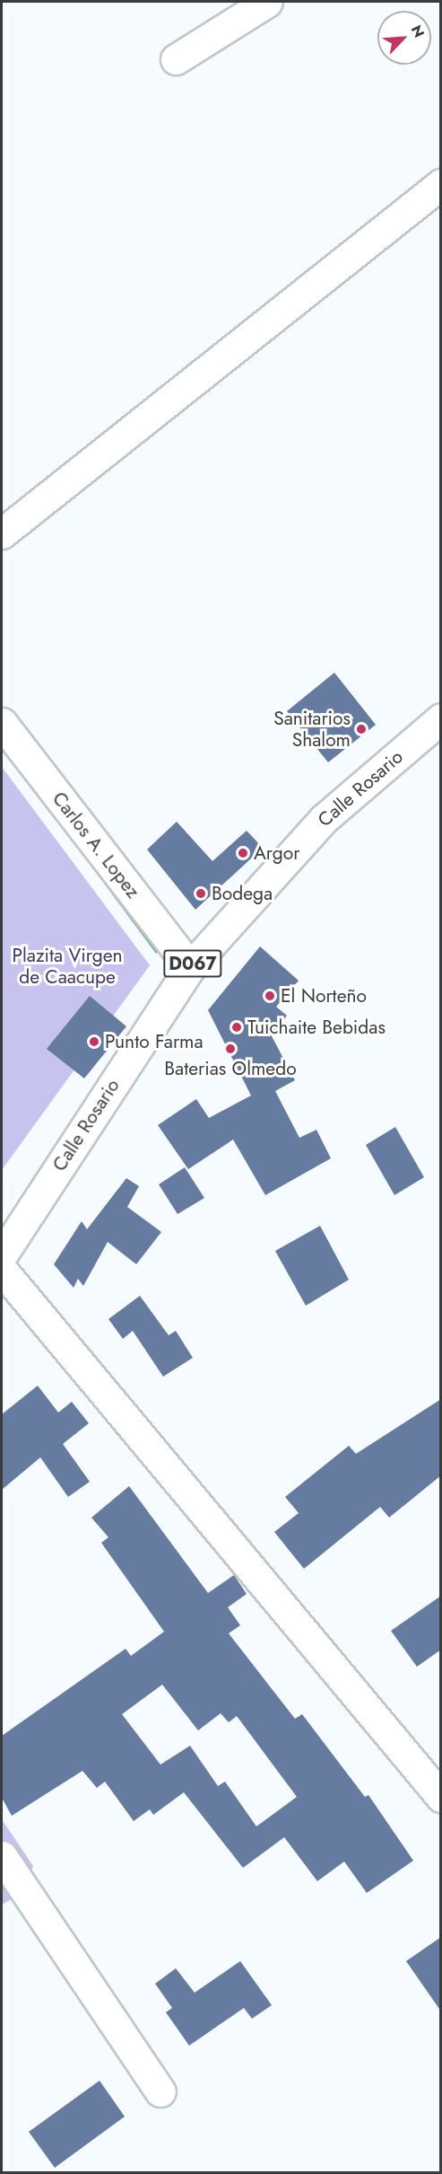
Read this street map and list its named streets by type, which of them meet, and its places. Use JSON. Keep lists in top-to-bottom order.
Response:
{
  "streets": {
    "street": ["Calle Rosario", "Carlos A. Lopez", "D067"]
  },
  "crossings": [
    ["Calle Rosario", "Carlos A. Lopez"]
  ],
  "parks": ["Plazita Virgen de Caacupe"],
  "places": [
    "Sanitarios Shalom",
    "Argor",
    "Bodega",
    "El Norteño",
    "Tuichaite Bebidas",
    "Punto Farma",
    "Baterias Olmedo"
  ],
  "north": "top right"
}
